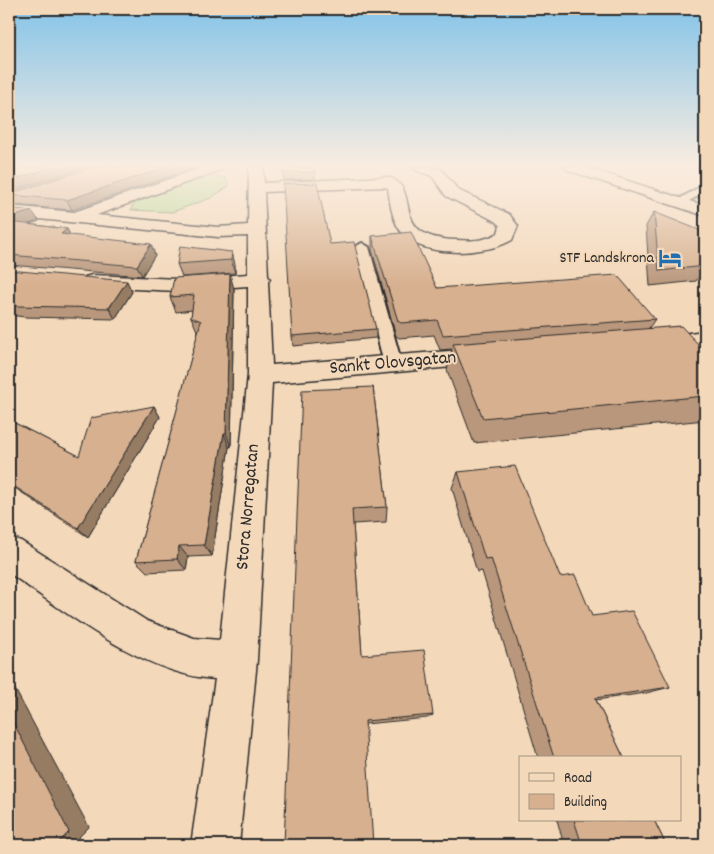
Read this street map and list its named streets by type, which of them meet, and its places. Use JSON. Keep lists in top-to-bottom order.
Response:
{
  "streets": {
    "street": ["Sankt Olovsgatan", "Stora Norregatan"]
  },
  "crossings": [
    ["Sankt Olovsgatan", "Stora Norregatan"]
  ],
  "places": {
    "hotel": ["STF Landskrona"]
  },
  "legend": ["Road", "Building"]
}
